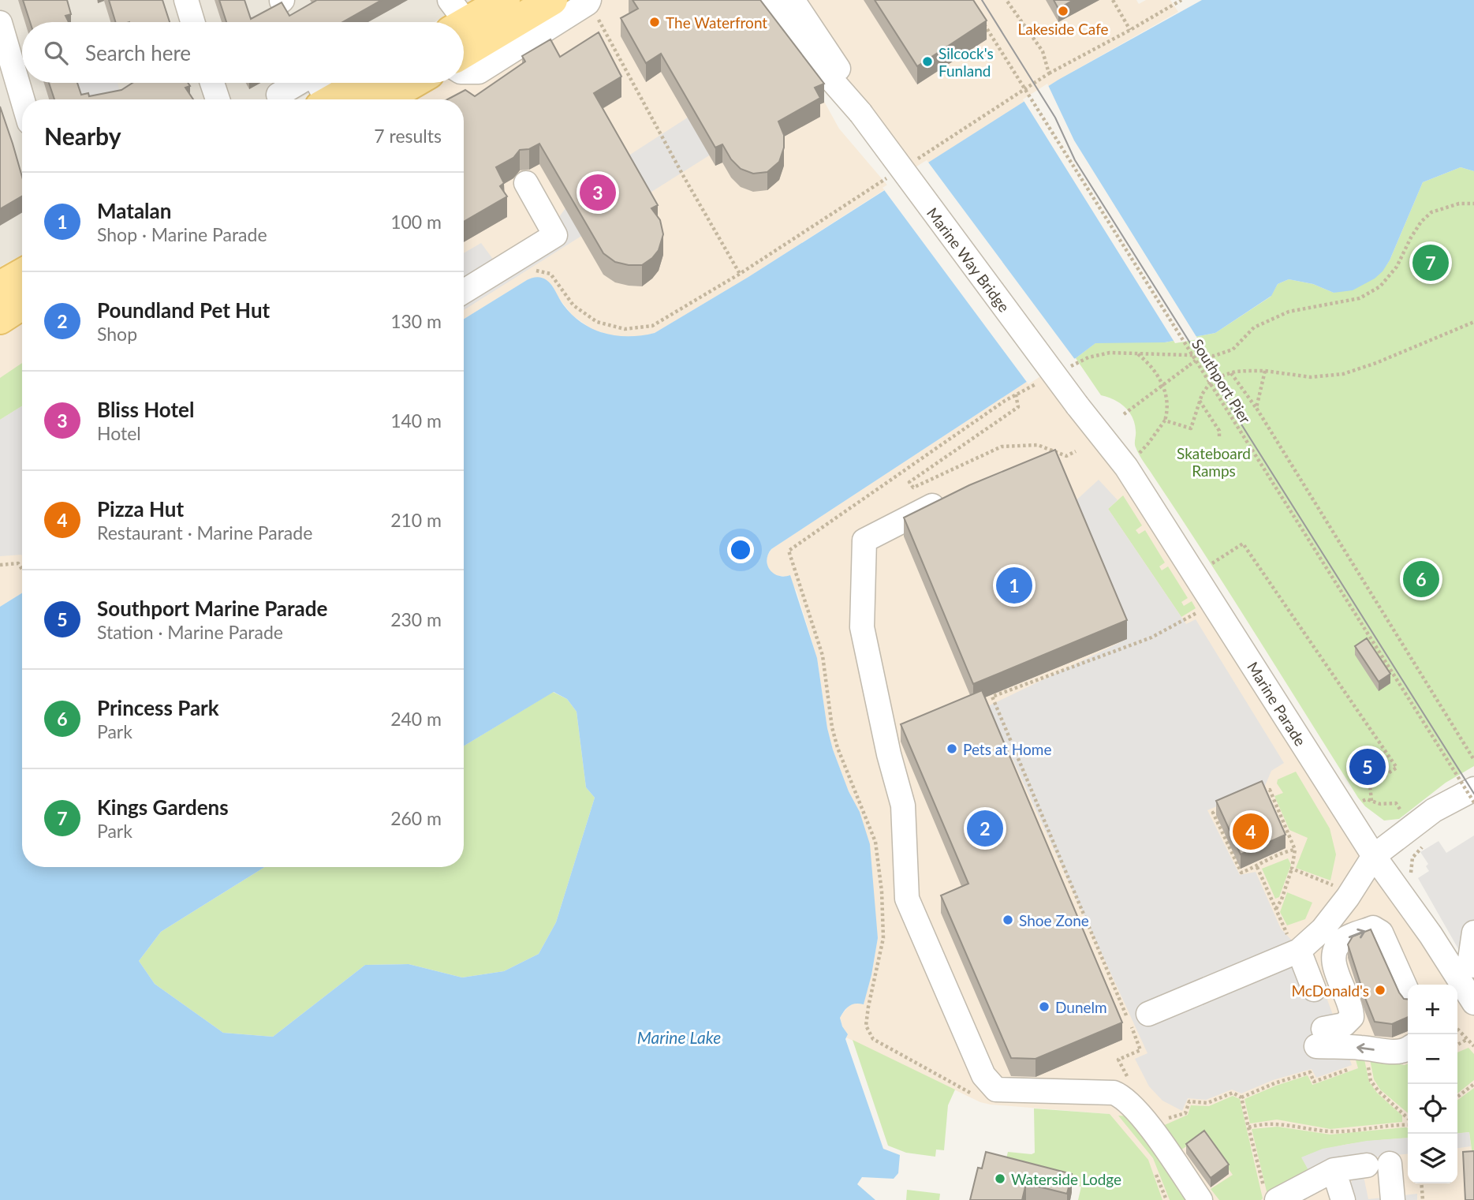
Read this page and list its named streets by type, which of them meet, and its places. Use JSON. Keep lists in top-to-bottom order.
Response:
{
  "streets": {
    "street": ["Marine Way Bridge", "Marine Parade"],
    "path": ["Southport Pier"]
  },
  "crossings": [
    ["Marine Way Bridge", "Marine Parade"]
  ],
  "water": ["Marine Lake"],
  "parks": ["Skateboard Ramps"],
  "places": [
    "Lakeside Cafe",
    "The Waterfront",
    "Silcock's Funland",
    "Pets at Home",
    "Shoe Zone",
    "McDonald's",
    "Dunelm",
    "Waterside Lodge"
  ],
  "page": {
    "search": "Search here",
    "heading": ["Nearby", "7 results"],
    "pins": [
      "3",
      "7",
      "6",
      "1",
      "5",
      "2",
      "4"
    ],
    "list": [
      {
        "mark": "1",
        "name": "Matalan",
        "note": "Shop · Marine Parade",
        "value": "100 m"
      },
      {
        "mark": "2",
        "name": "Poundland Pet Hut",
        "note": "Shop",
        "value": "130 m"
      },
      {
        "mark": "3",
        "name": "Bliss Hotel",
        "note": "Hotel",
        "value": "140 m"
      },
      {
        "mark": "4",
        "name": "Pizza Hut",
        "note": "Restaurant · Marine Parade",
        "value": "210 m"
      },
      {
        "mark": "5",
        "name": "Southport Marine Parade",
        "note": "Station · Marine Parade",
        "value": "230 m"
      },
      {
        "mark": "6",
        "name": "Princess Park",
        "note": "Park",
        "value": "240 m"
      },
      {
        "mark": "7",
        "name": "Kings Gardens",
        "note": "Park",
        "value": "260 m"
      }
    ],
    "map_buttons": ["+", "−"]
  }
}
